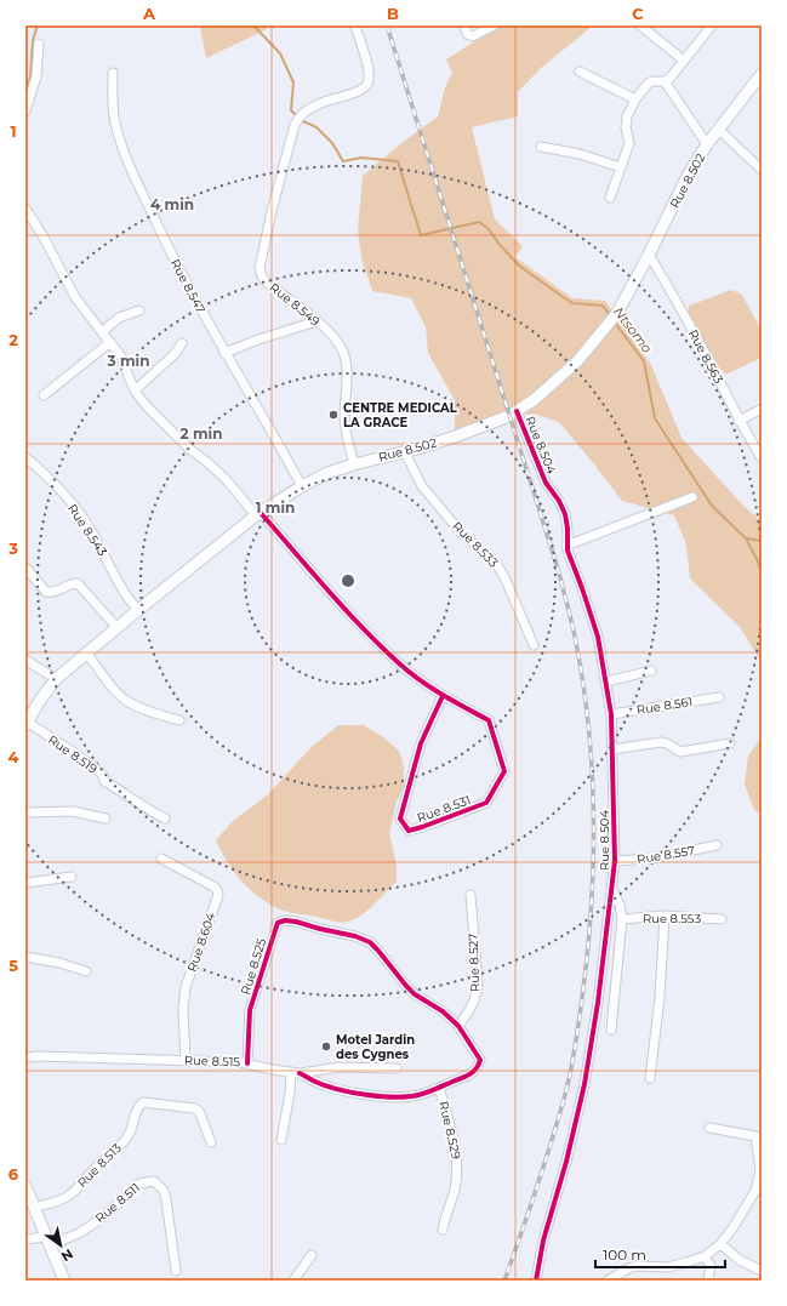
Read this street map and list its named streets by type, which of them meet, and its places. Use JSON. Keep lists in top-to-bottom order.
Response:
{
  "streets": {
    "main road": ["Rue 8.502"],
    "street": [
      "Rue 8.547",
      "Rue 8.549",
      "Rue 8.563",
      "Rue 8.504",
      "Rue 8.543",
      "Rue 8.533",
      "Rue 8.561",
      "Rue 8.519",
      "Rue 8.531",
      "Rue 8.557",
      "Rue 8.553",
      "Rue 8.604",
      "Rue 8.527",
      "Rue 8.525",
      "Rue 8.515",
      "Rue 8.529",
      "Rue 8.513",
      "Rue 8.511"
    ]
  },
  "crossings": [
    ["Rue 8.502", "Rue 8.547"],
    ["Rue 8.502", "Rue 8.549"],
    ["Rue 8.502", "Rue 8.563"],
    ["Rue 8.502", "Rue 8.504"],
    ["Rue 8.502", "Rue 8.543"],
    ["Rue 8.502", "Rue 8.533"],
    ["Rue 8.502", "Rue 8.519"],
    ["Rue 8.502", "Rue 8.531"],
    ["Rue 8.504", "Rue 8.561"],
    ["Rue 8.504", "Rue 8.557"],
    ["Rue 8.604", "Rue 8.515"],
    ["Rue 8.527", "Rue 8.525"],
    ["Rue 8.525", "Rue 8.515"],
    ["Rue 8.525", "Rue 8.529"]
  ],
  "water": ["Ntsomo"],
  "places": ["CENTRE MEDICAL LA GRACE", "Motel Jardin des Cygnes"],
  "scale_bar": "100 m",
  "north": "bottom right",
  "grid": {
    "columns": ["A", "B", "C"],
    "rows": [
      "1",
      "2",
      "3",
      "4",
      "5",
      "6"
    ]
  },
  "rings": [
    "4 min",
    "3 min",
    "2 min",
    "1 min"
  ]
}
